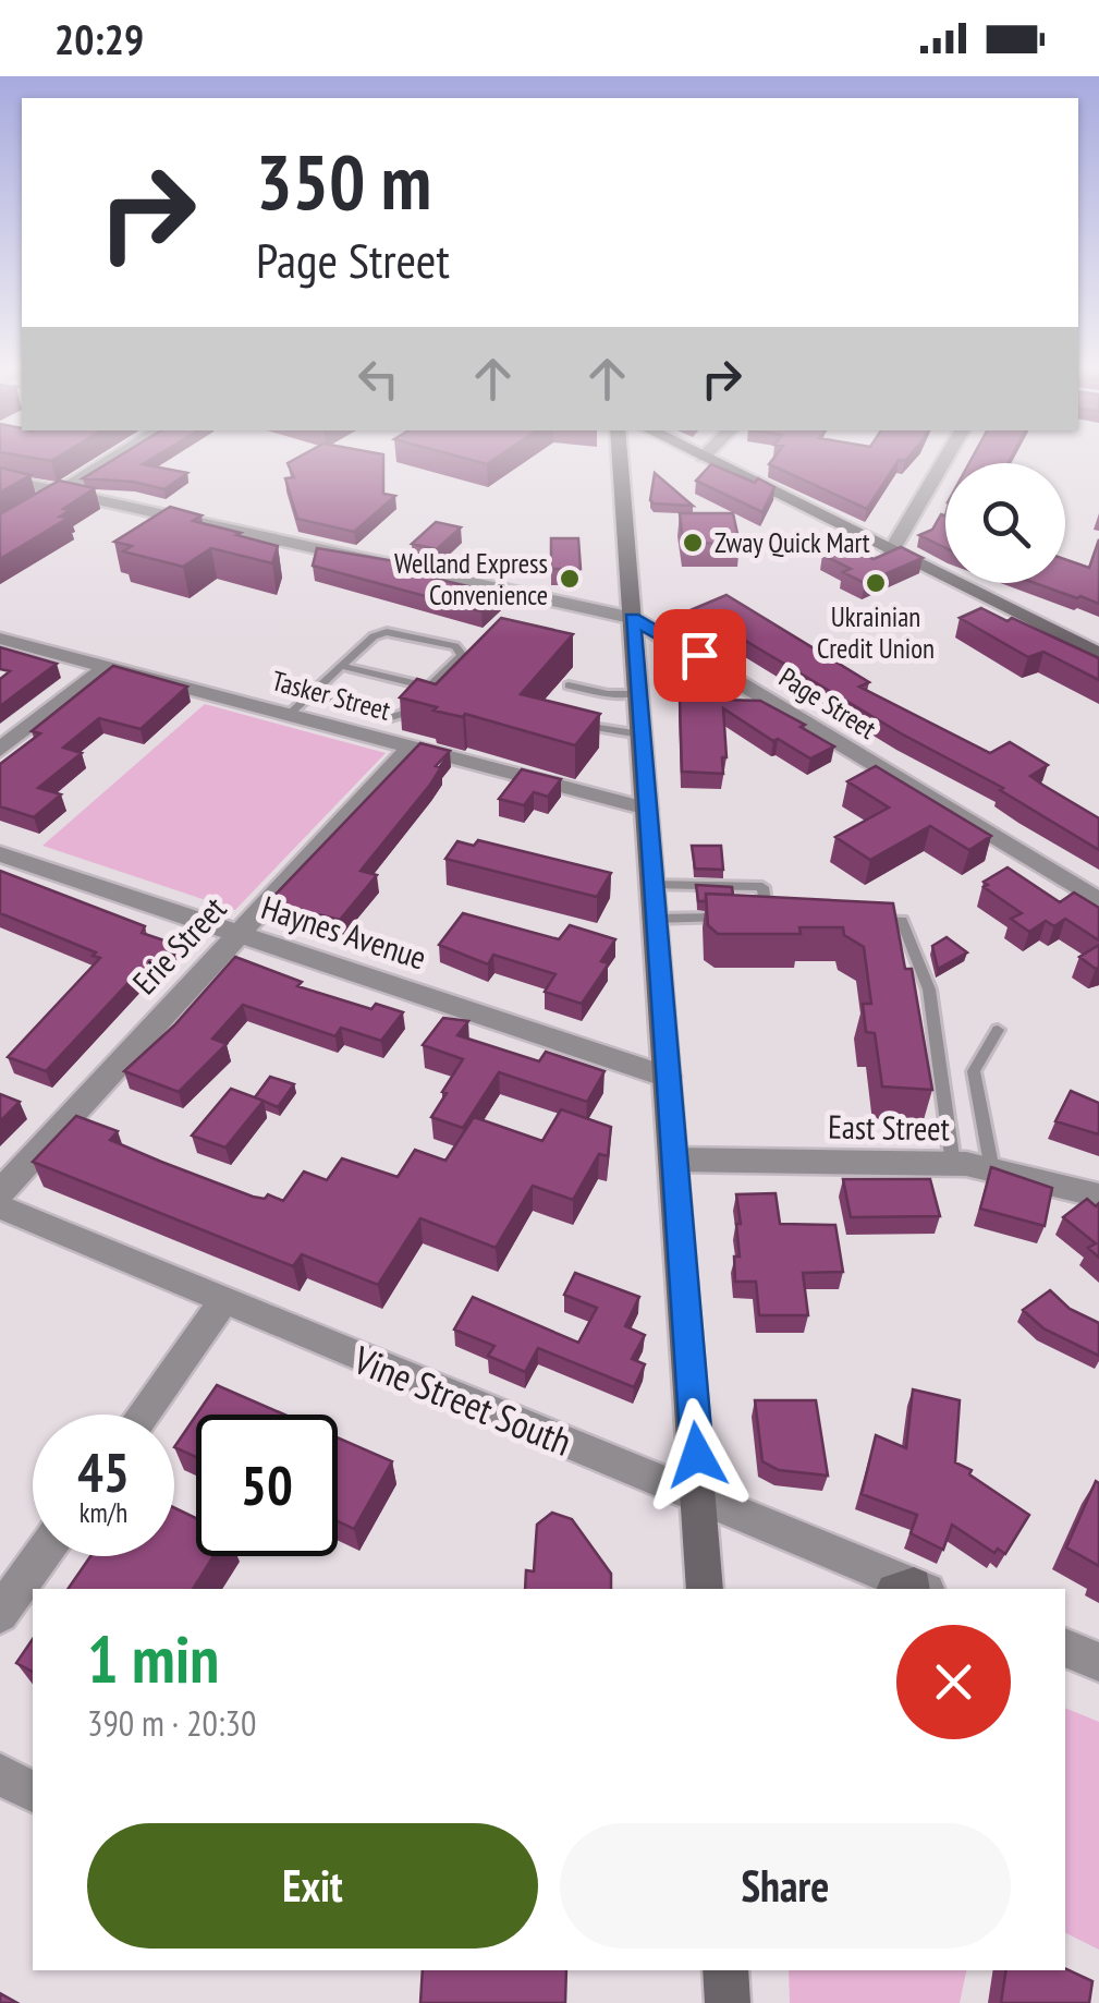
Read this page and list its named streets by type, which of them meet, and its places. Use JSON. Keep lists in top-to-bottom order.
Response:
{
  "streets": {
    "street": [
      "Tasker Street",
      "Page Street",
      "Haynes Avenue",
      "Erie Street",
      "East Street",
      "Vine Street South"
    ]
  },
  "crossings": [
    ["Tasker Street", "Erie Street"],
    ["Haynes Avenue", "Erie Street"]
  ],
  "places": ["Zway Quick Mart", "Welland Express Convenience", "Ukrainian Credit Union"],
  "page": {
    "status": "20:29",
    "turn": ["350 m", "Page Street"],
    "speed": "45 km/h",
    "limit": "50",
    "heading": ["1 min", "390 m · 20:30"],
    "buttons": ["Exit", "Share"]
  }
}
